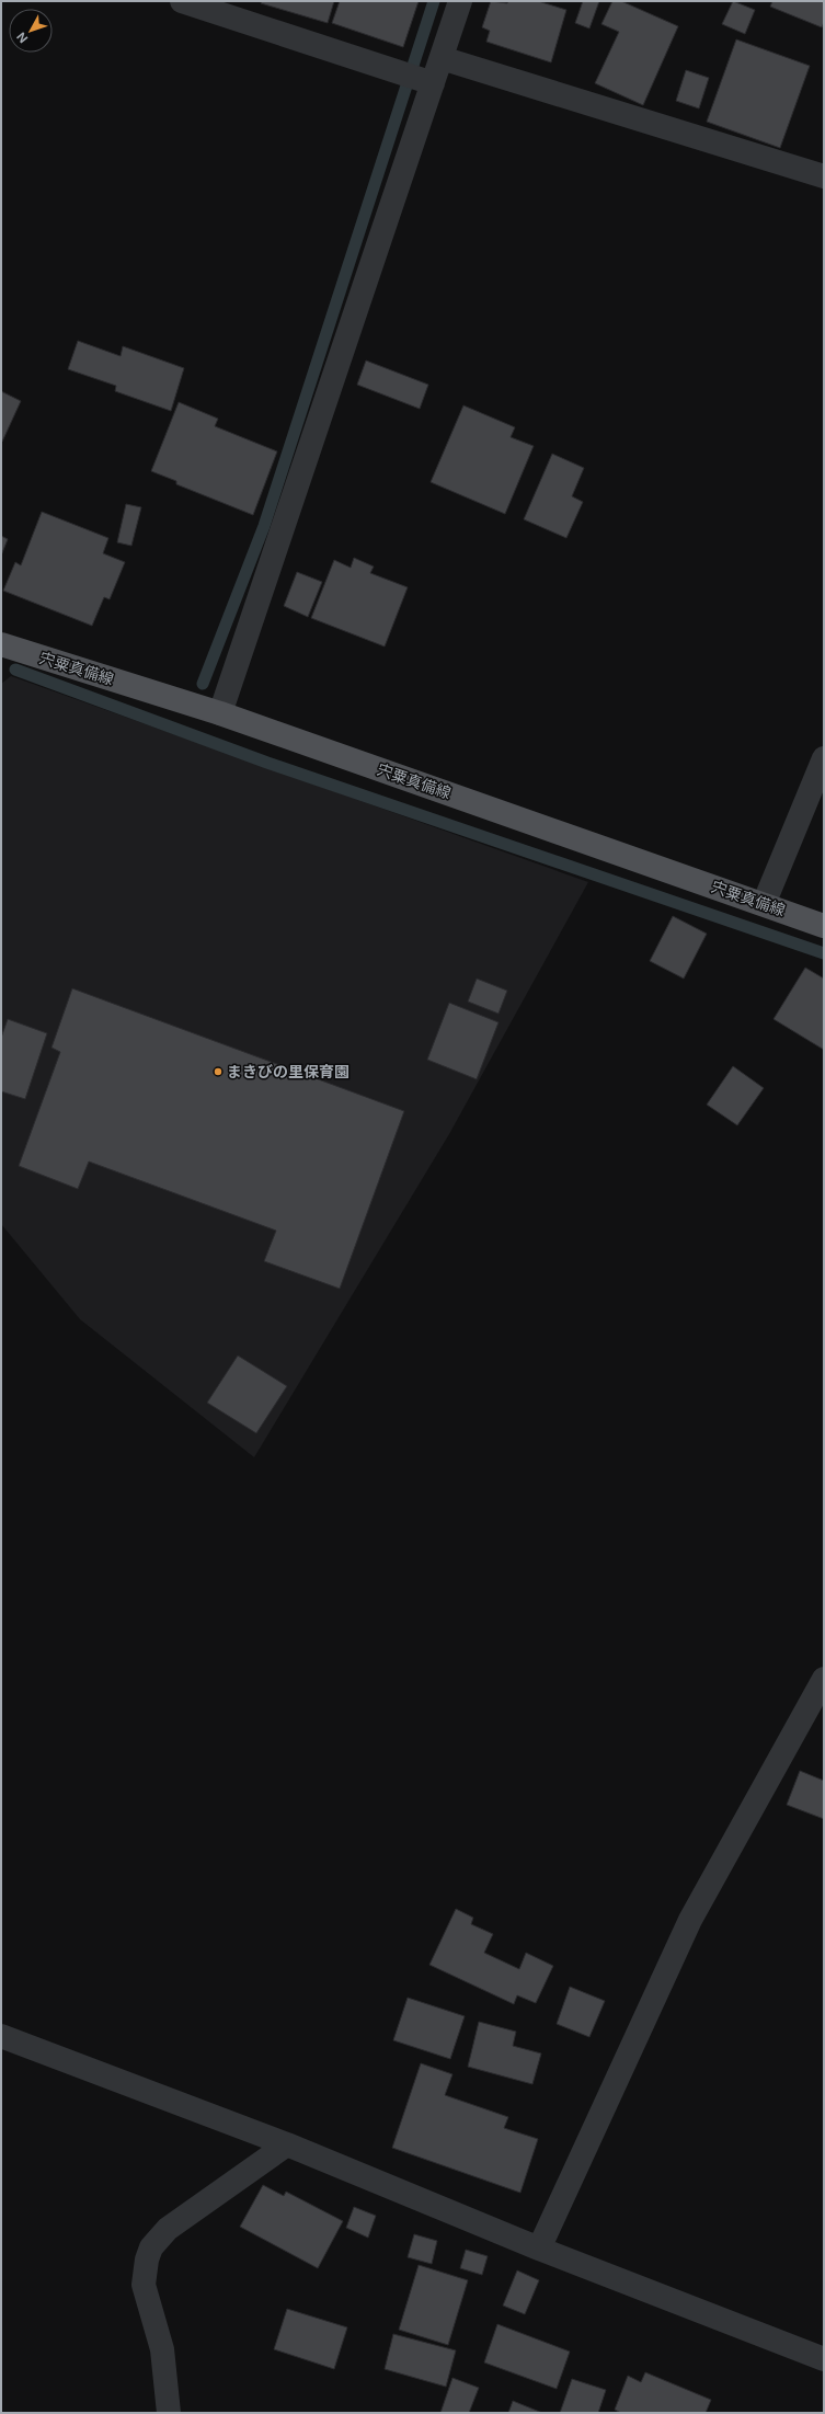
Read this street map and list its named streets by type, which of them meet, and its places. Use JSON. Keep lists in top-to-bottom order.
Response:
{
  "streets": {
    "main road": ["宍粟真備線"]
  },
  "places": ["まきびの里保育園"],
  "north": "bottom left"
}
